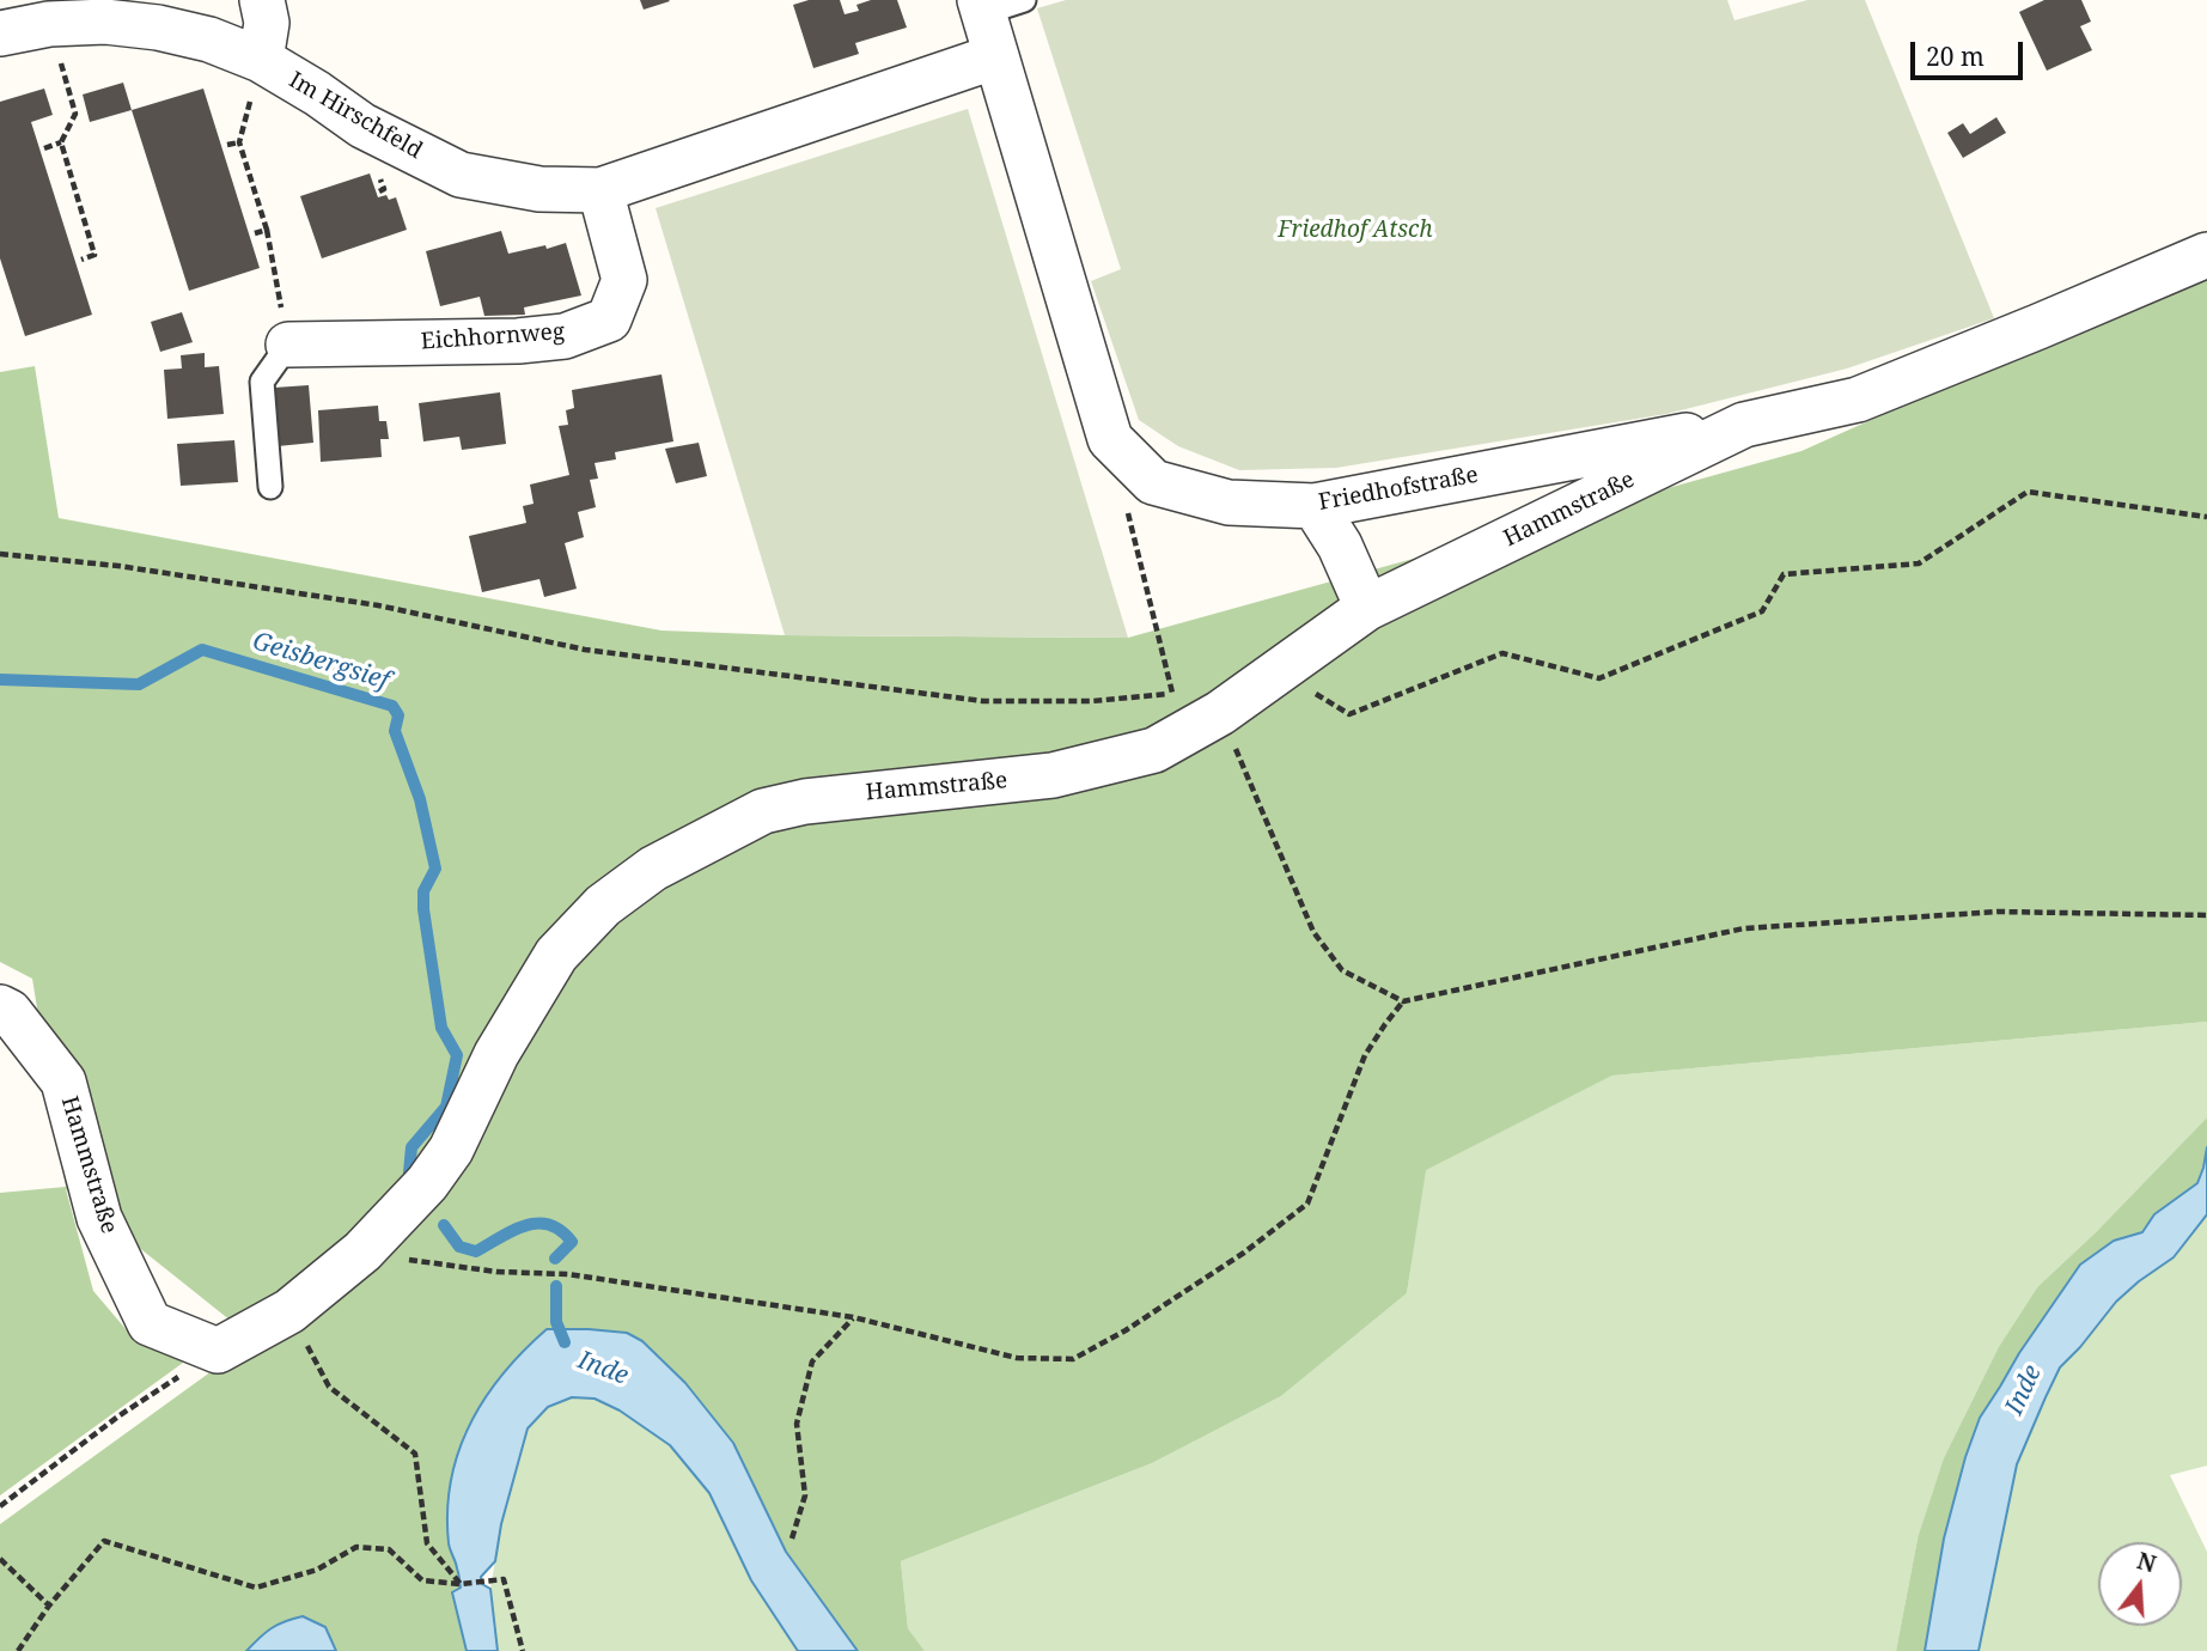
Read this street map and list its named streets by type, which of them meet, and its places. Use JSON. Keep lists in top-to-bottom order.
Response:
{
  "streets": {
    "street": [
      "Im Hirschfeld",
      "Eichhornweg",
      "Friedhofstraße",
      "Hammstraße"
    ]
  },
  "crossings": [
    ["Im Hirschfeld", "Eichhornweg"],
    ["Im Hirschfeld", "Friedhofstraße"],
    ["Friedhofstraße", "Hammstraße"]
  ],
  "water": ["Geisbergsief", "Inde"],
  "parks": ["Friedhof Atsch"],
  "scale_bar": "20 m",
  "north": "top"
}
